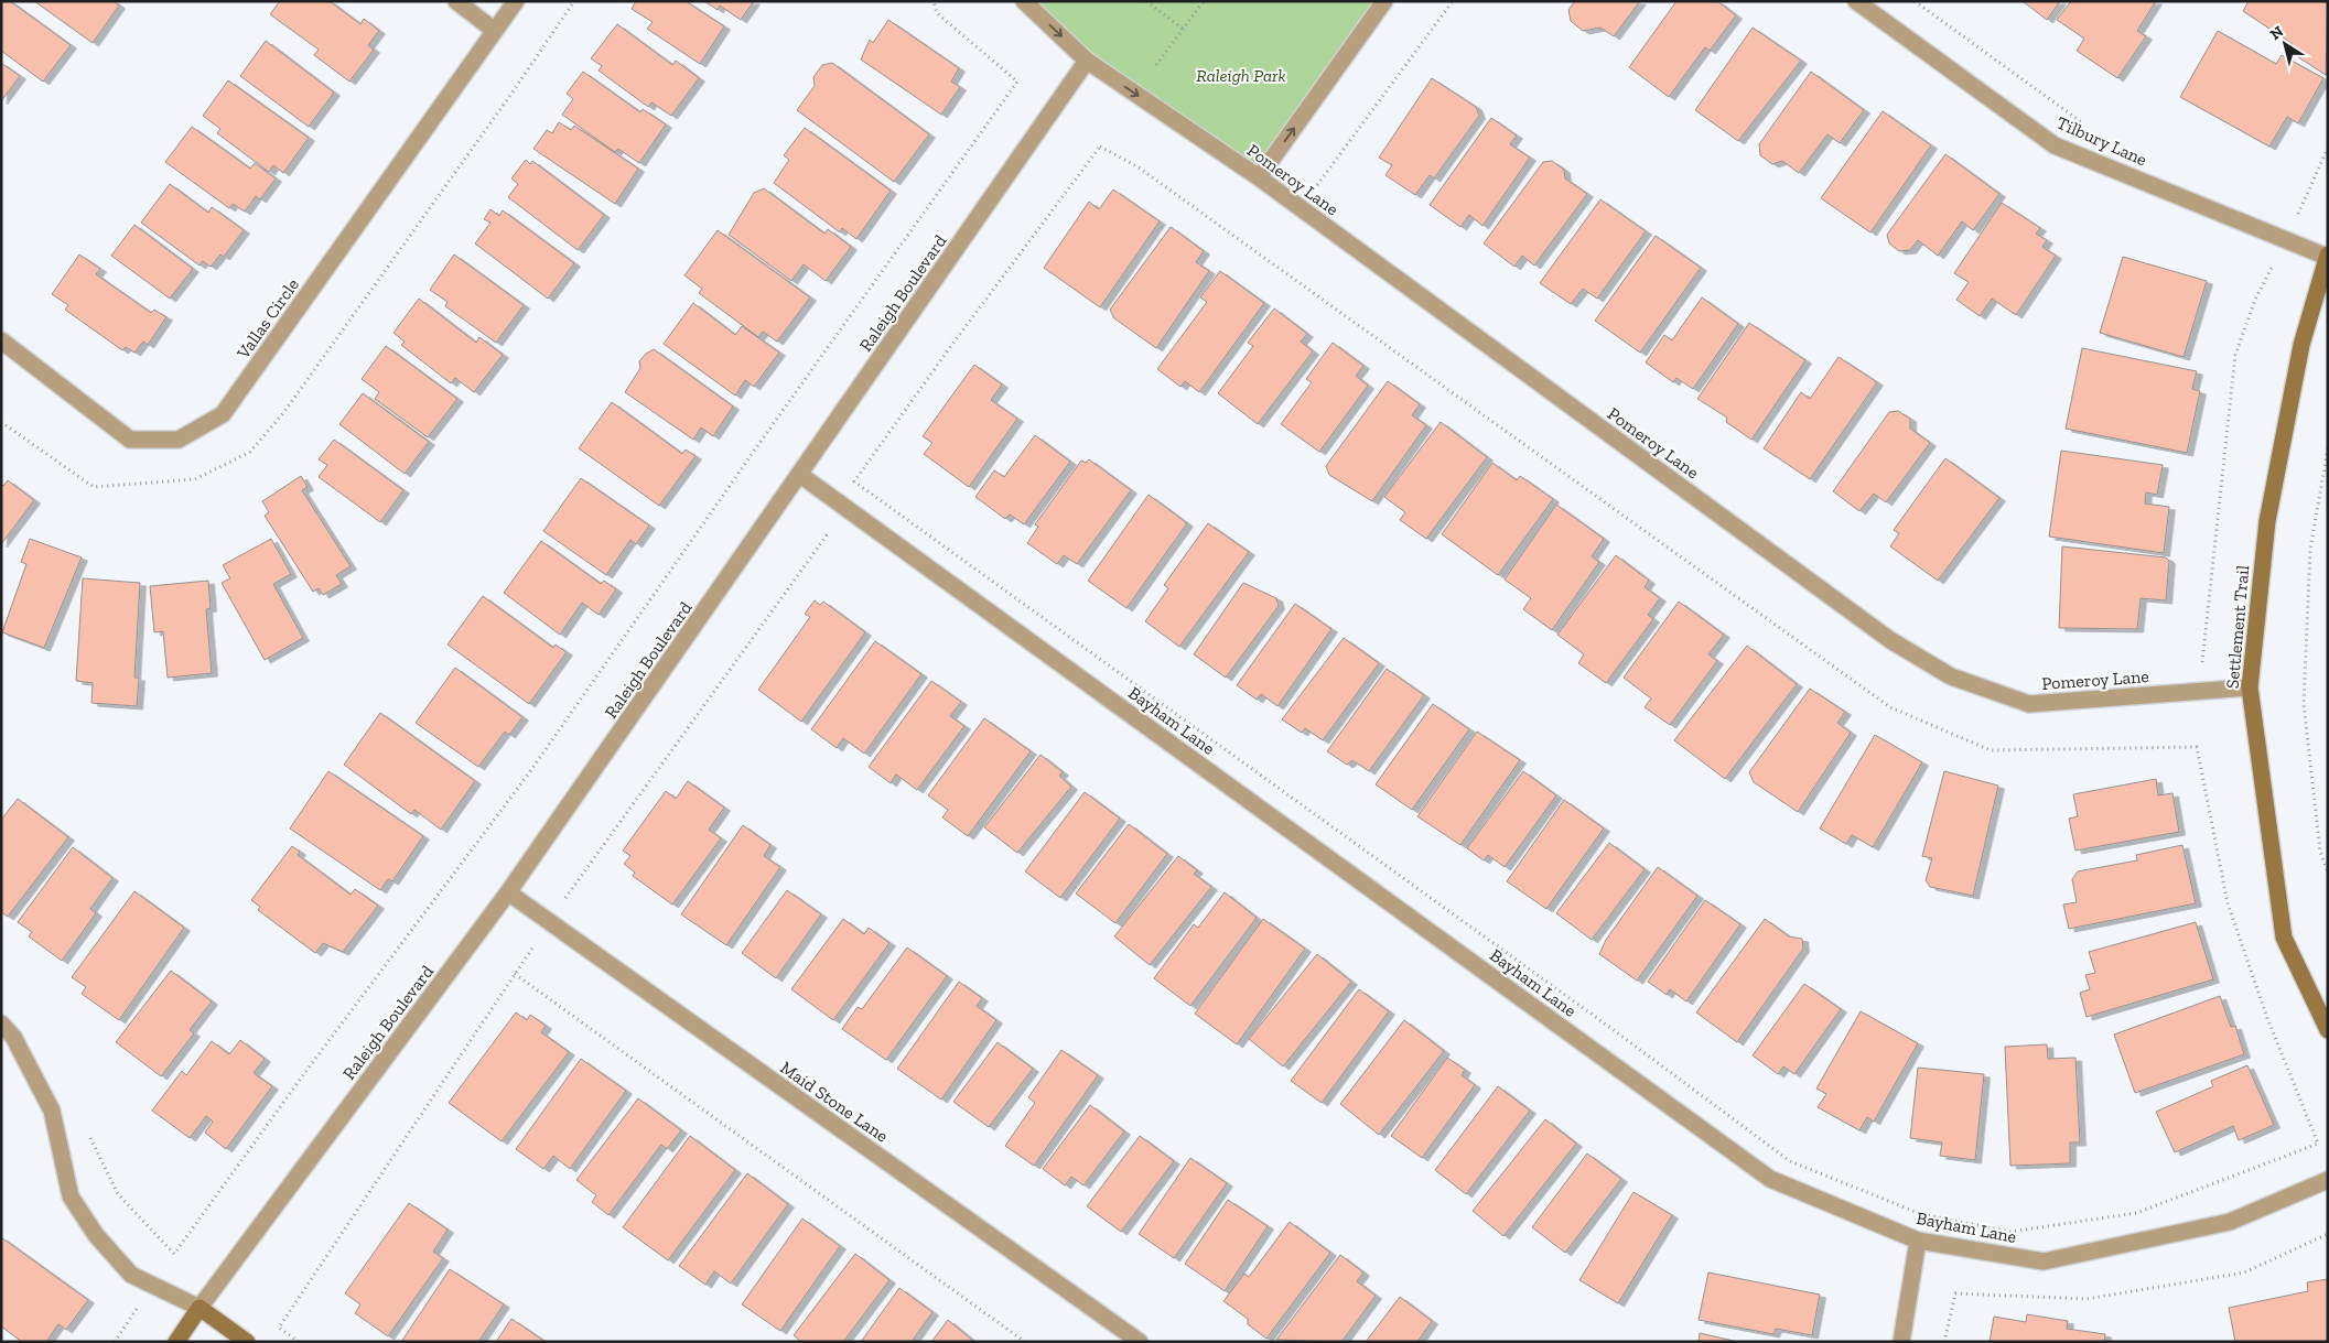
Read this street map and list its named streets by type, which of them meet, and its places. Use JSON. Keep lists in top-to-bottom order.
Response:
{
  "streets": {
    "street": [
      "Tilbury Lane",
      "Pomeroy Lane",
      "Raleigh Boulevard",
      "Vallas Circle",
      "Settlement Trail",
      "Bayham Lane",
      "Maid Stone Lane"
    ]
  },
  "crossings": [
    ["Tilbury Lane", "Settlement Trail"],
    ["Pomeroy Lane", "Raleigh Boulevard"],
    ["Pomeroy Lane", "Settlement Trail"],
    ["Raleigh Boulevard", "Bayham Lane"],
    ["Raleigh Boulevard", "Maid Stone Lane"]
  ],
  "parks": ["Raleigh Park"],
  "north": "top left"
}
